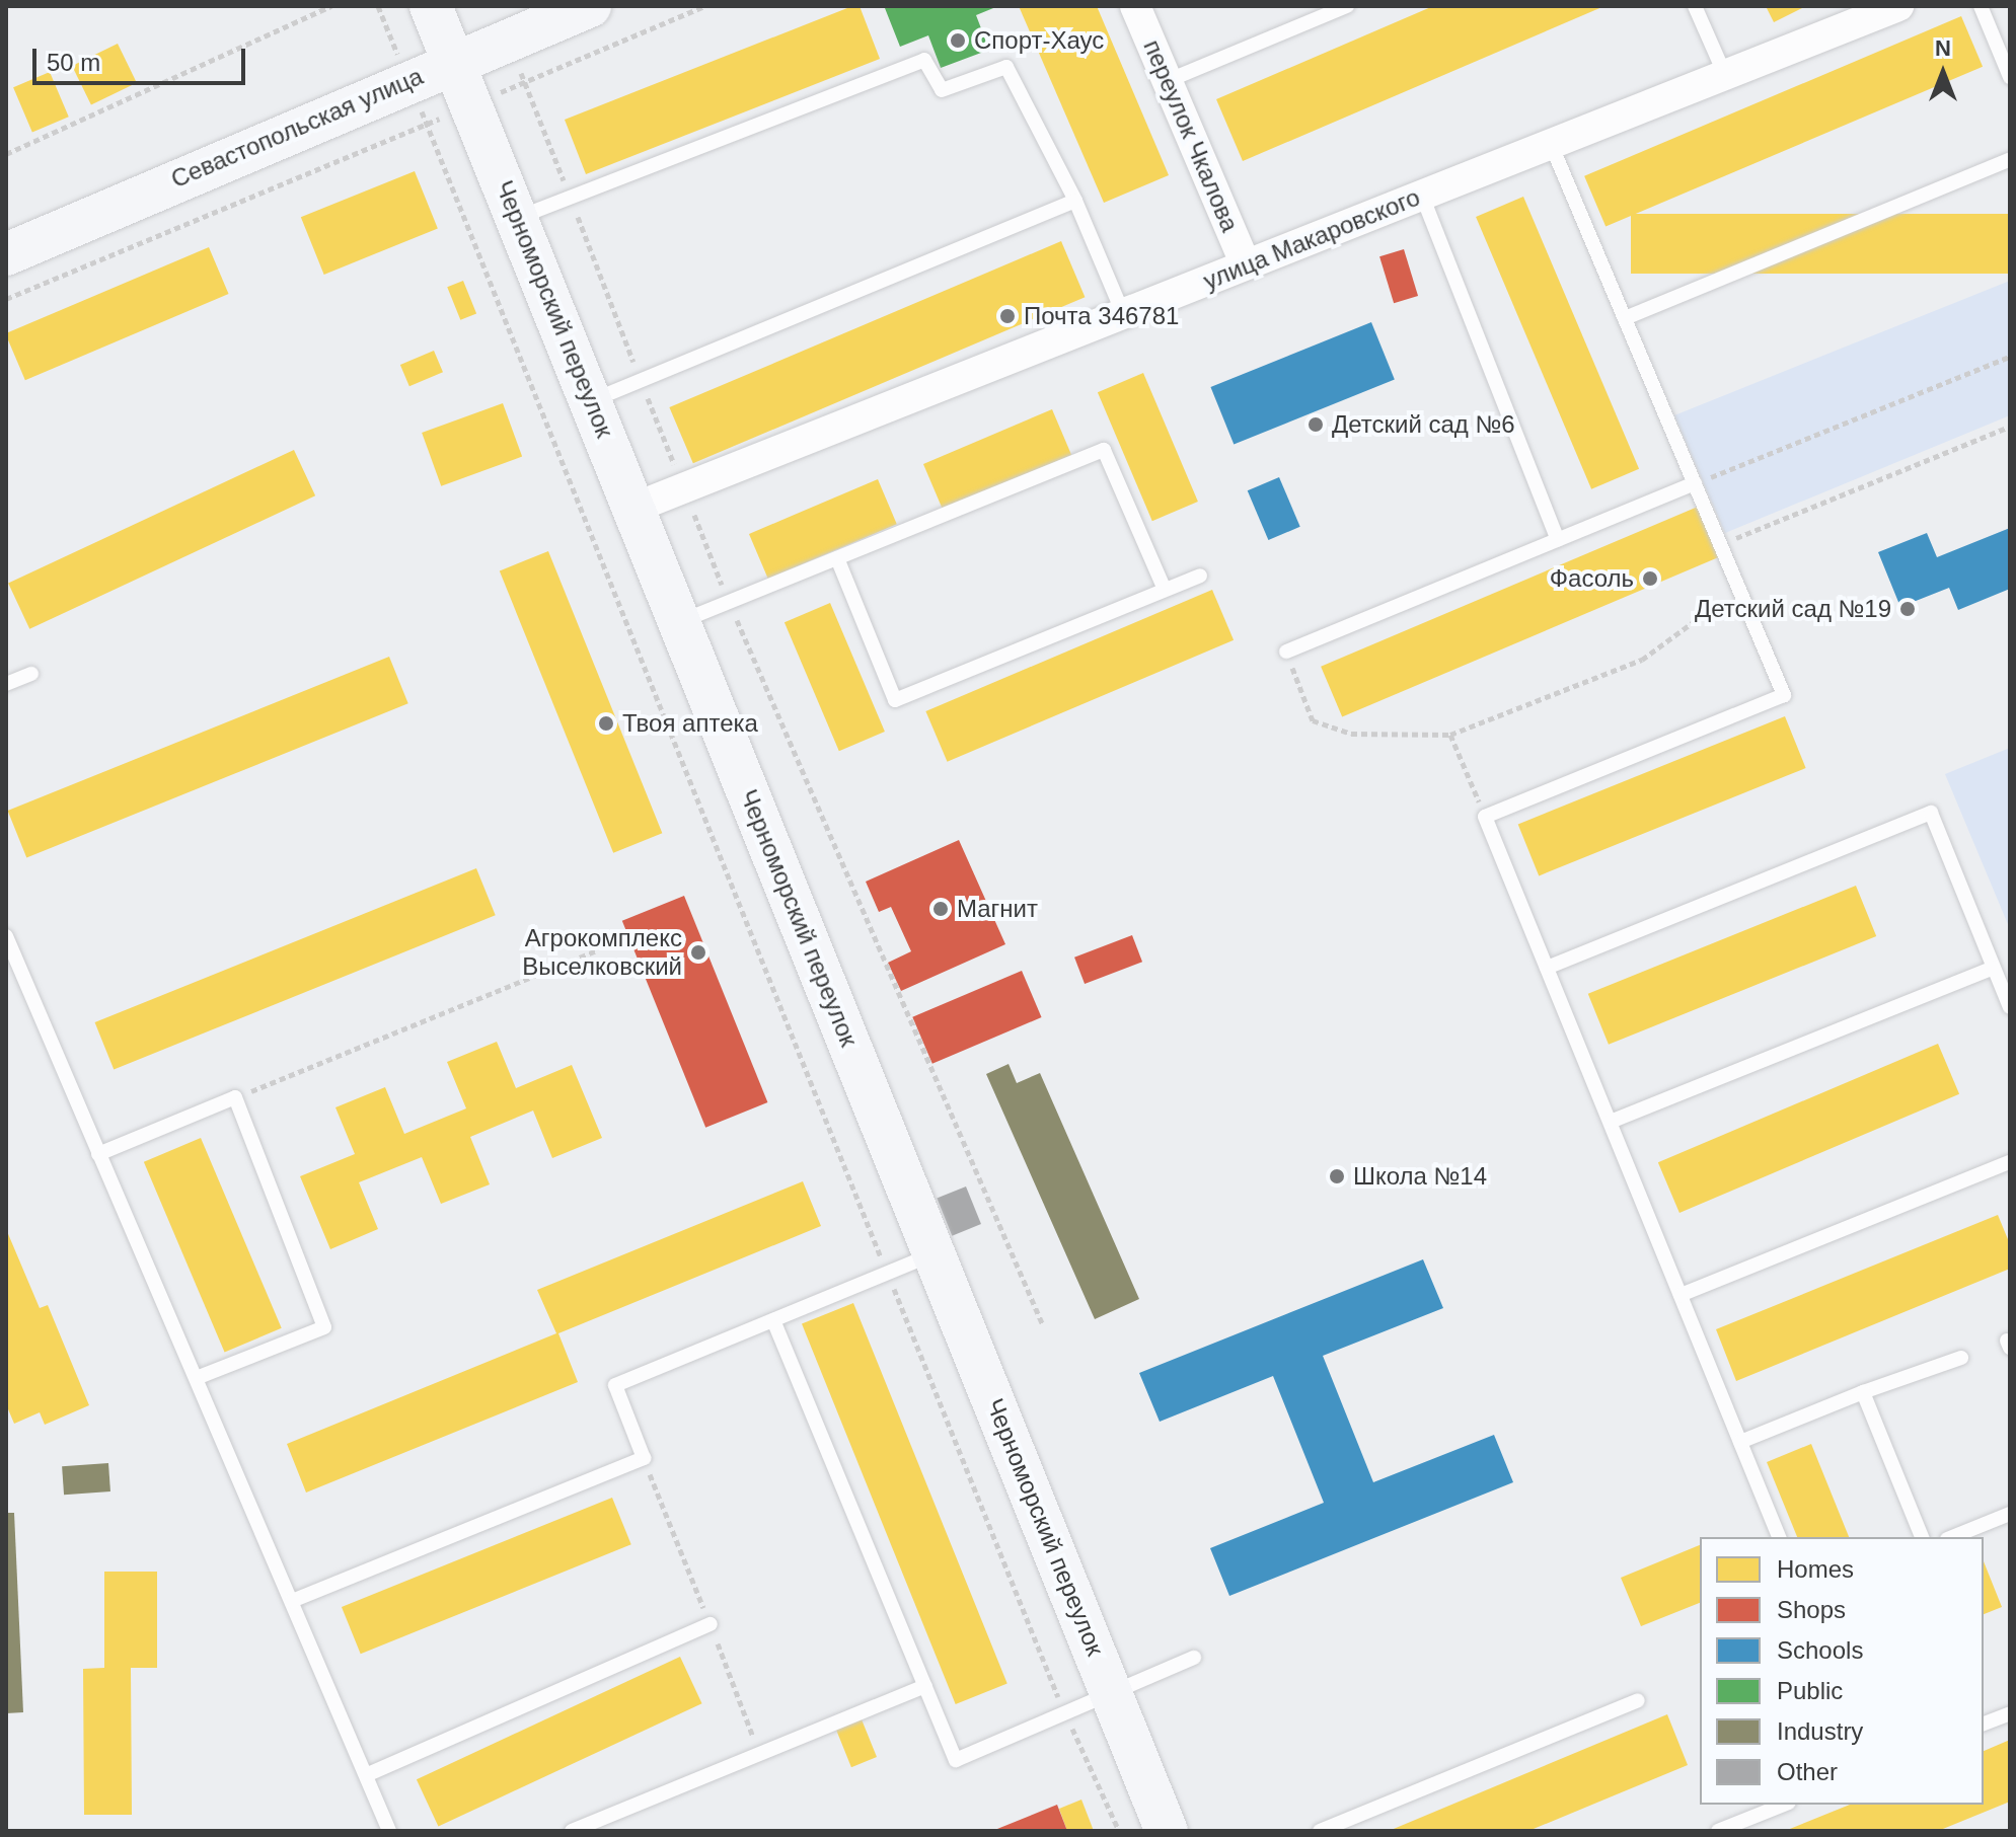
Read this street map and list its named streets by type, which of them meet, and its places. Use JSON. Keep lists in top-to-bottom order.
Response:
{
  "streets": {
    "street": [
      "Севастопольская улица",
      "переулок Чкалова",
      "улица Макаровского",
      "Черноморский переулок"
    ]
  },
  "crossings": [
    ["Севастопольская улица", "Черноморский переулок"],
    ["переулок Чкалова", "улица Макаровского"],
    ["улица Макаровского", "Черноморский переулок"]
  ],
  "places": [
    "Спорт-Хаус",
    "Почта 346781",
    "Детский сад №6",
    "Фасоль",
    "Детский сад №19",
    "Твоя аптека",
    "Магнит",
    "Агрокомплекс Выселковский",
    "Школа №14"
  ],
  "legend": [
    "Homes",
    "Shops",
    "Schools",
    "Public",
    "Industry",
    "Other"
  ],
  "scale_bar": "50 m",
  "north": "top"
}
